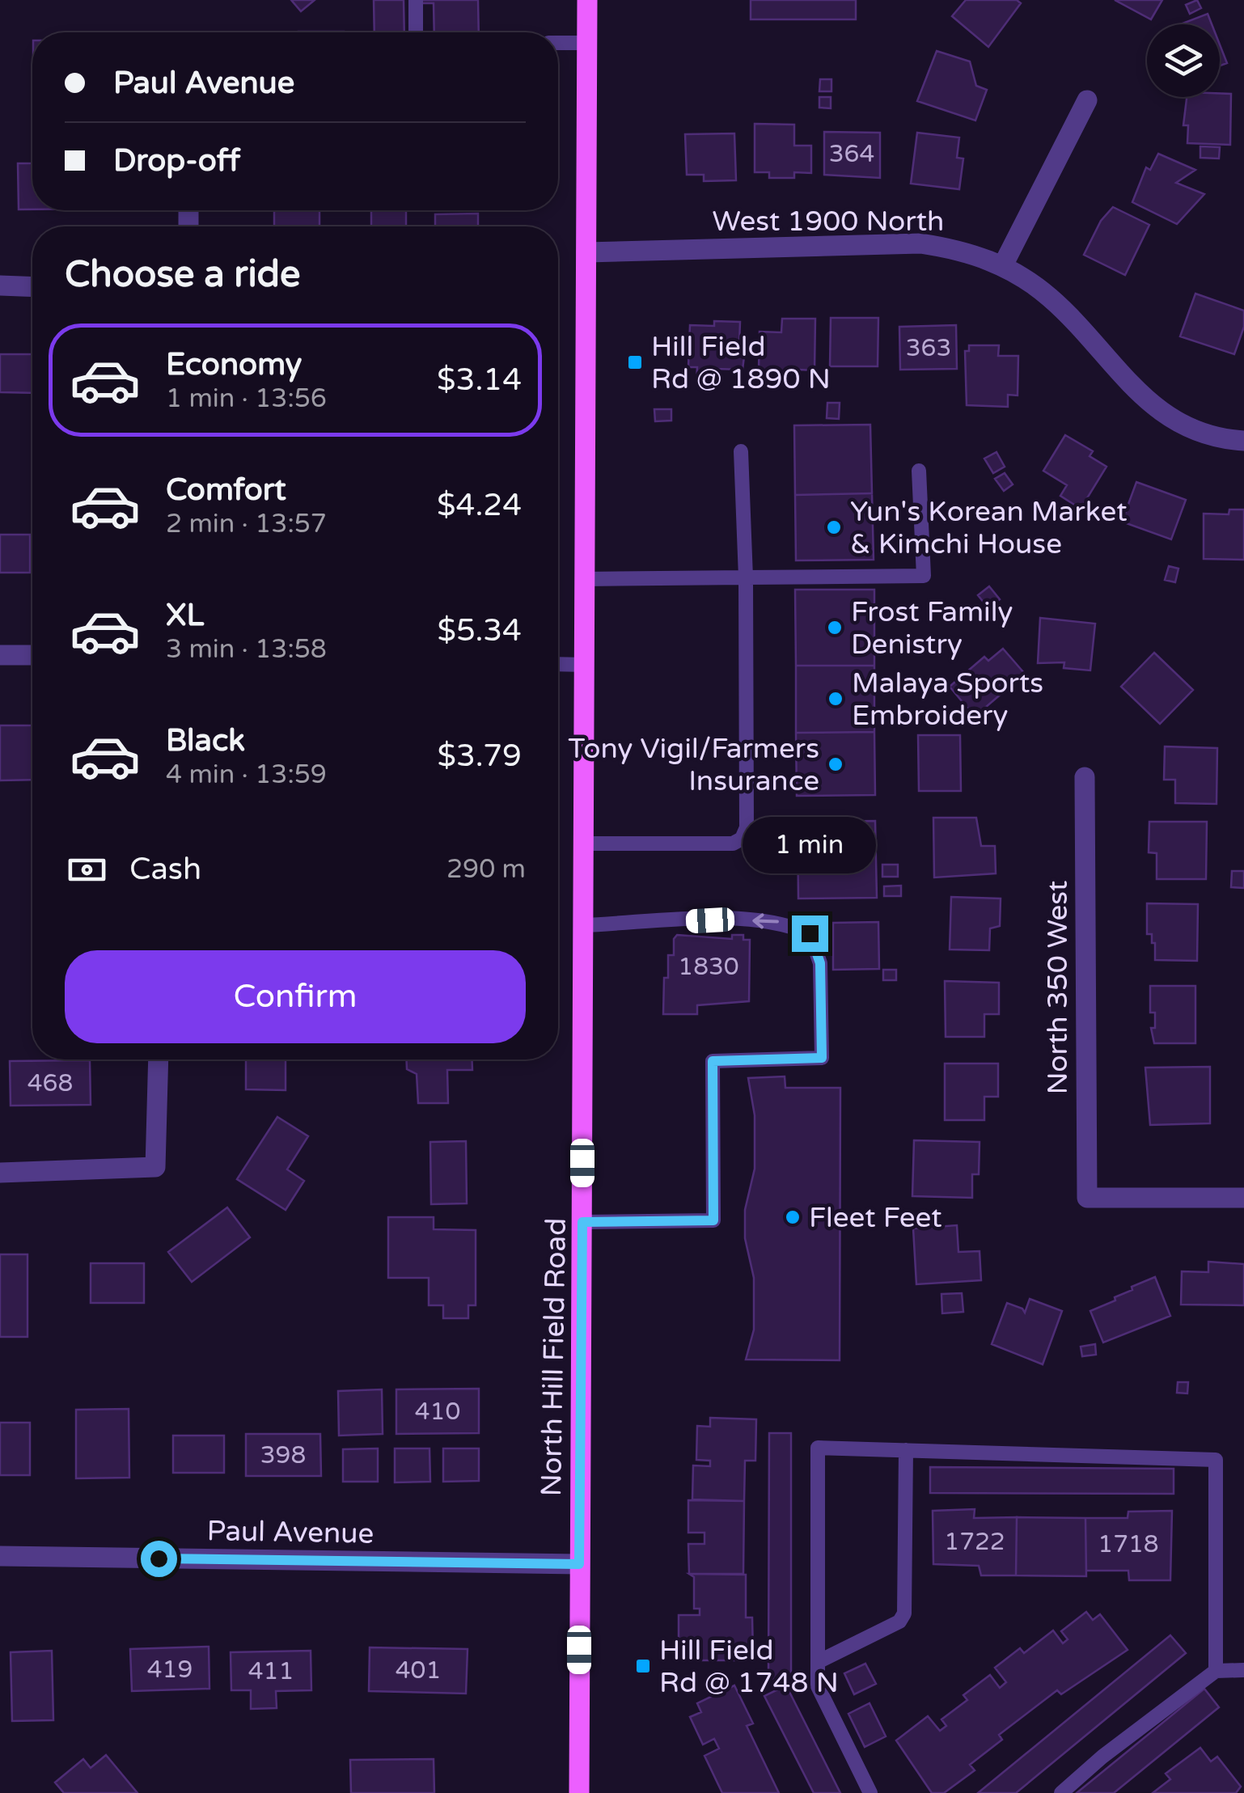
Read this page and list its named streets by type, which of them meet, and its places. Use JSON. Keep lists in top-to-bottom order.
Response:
{
  "streets": {
    "main road": ["North Hill Field Road"],
    "street": ["West 1900 North", "North 350 West", "Paul Avenue"]
  },
  "crossings": [
    ["West 1900 North", "North Hill Field Road"],
    ["North Hill Field Road", "Paul Avenue"]
  ],
  "places": {
    "transit": ["Hill Field Rd @ 1890 N", "Hill Field Rd @ 1748 N"],
    "other": [
      "Yun's Korean Market & Kimchi House",
      "Frost Family Denistry",
      "Malaya Sports Embroidery",
      "Tony Vigil/Farmers Insurance",
      "Fleet Feet"
    ]
  },
  "house_numbers": [
    "364",
    "363",
    "1830",
    "468",
    "410",
    "398",
    "1722",
    "1718",
    "419",
    "401",
    "411"
  ],
  "page": {
    "banner": ["Paul Avenue", "Drop-off"],
    "heading": "Choose a ride",
    "list": [
      {
        "name": "Economy",
        "note": "1 min · 13:56",
        "value": "$3.14"
      },
      {
        "name": "Comfort",
        "note": "2 min · 13:57",
        "value": "$4.24"
      },
      {
        "name": "XL",
        "note": "3 min · 13:58",
        "value": "$5.34"
      },
      {
        "name": "Black",
        "note": "4 min · 13:59",
        "value": "$3.79"
      }
    ],
    "bubble": "1 min",
    "pay": ["Cash", "290 m"],
    "buttons": "Confirm"
  }
}
